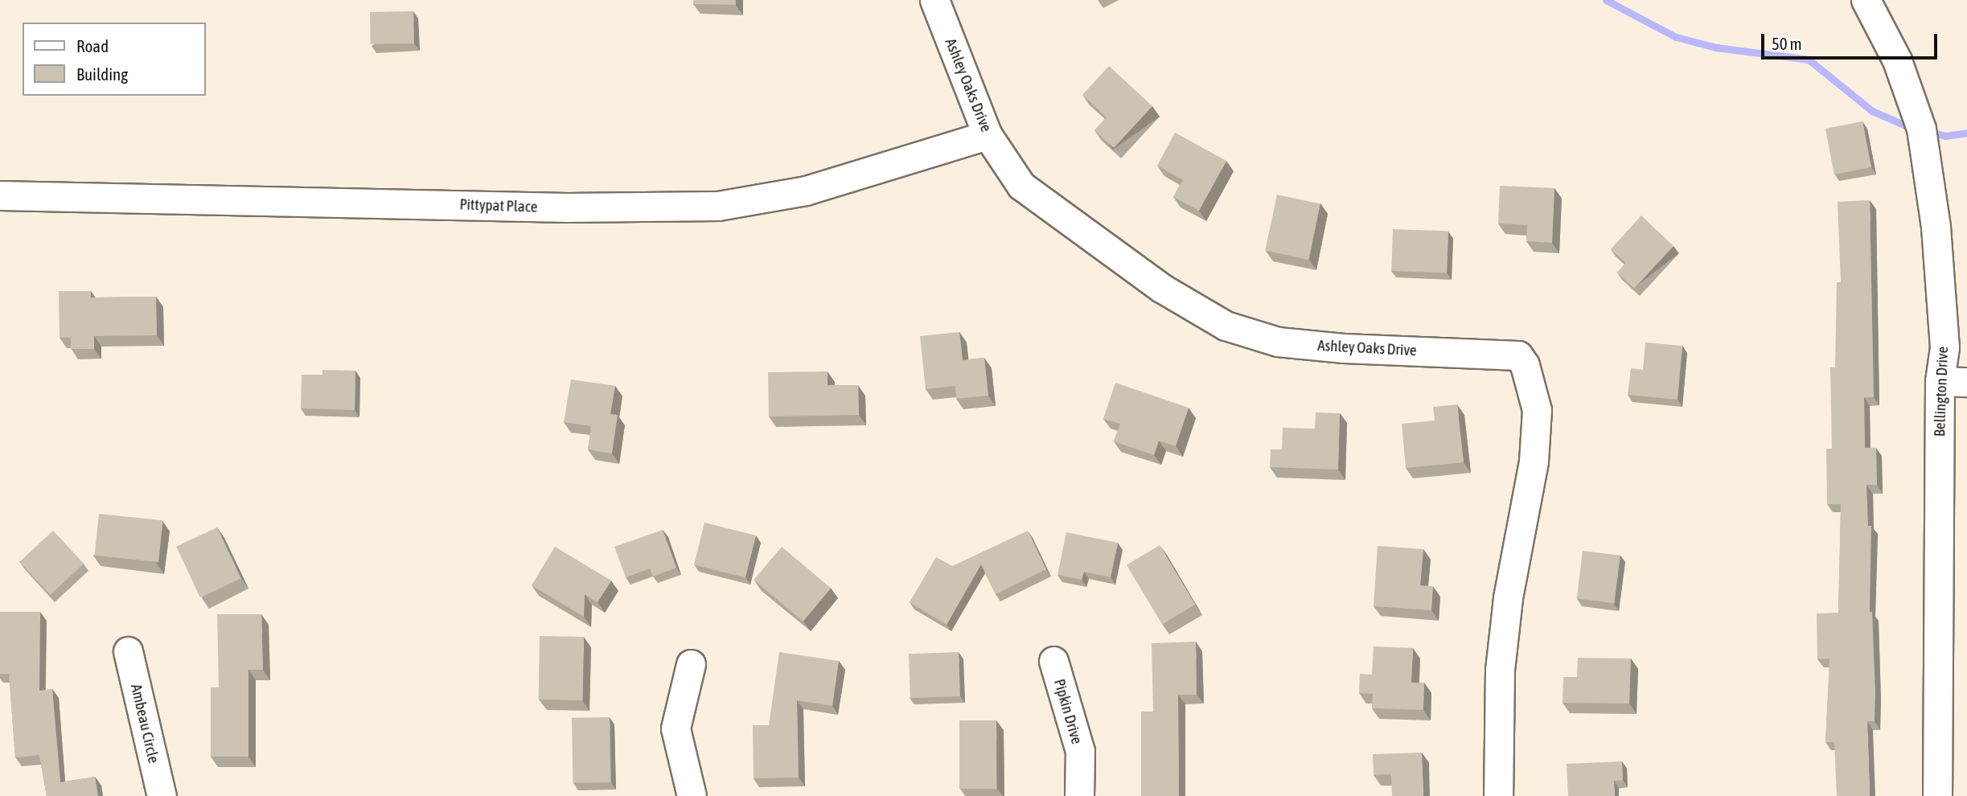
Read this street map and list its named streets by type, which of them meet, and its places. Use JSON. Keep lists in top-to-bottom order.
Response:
{
  "streets": {
    "street": [
      "Ashley Oaks Drive",
      "Pittypat Place",
      "Bellington Drive",
      "Pipkin Drive",
      "Ambeau Circle"
    ]
  },
  "crossings": [
    ["Ashley Oaks Drive", "Pittypat Place"]
  ],
  "legend": ["Road", "Building"],
  "scale_bar": "50 m"
}
